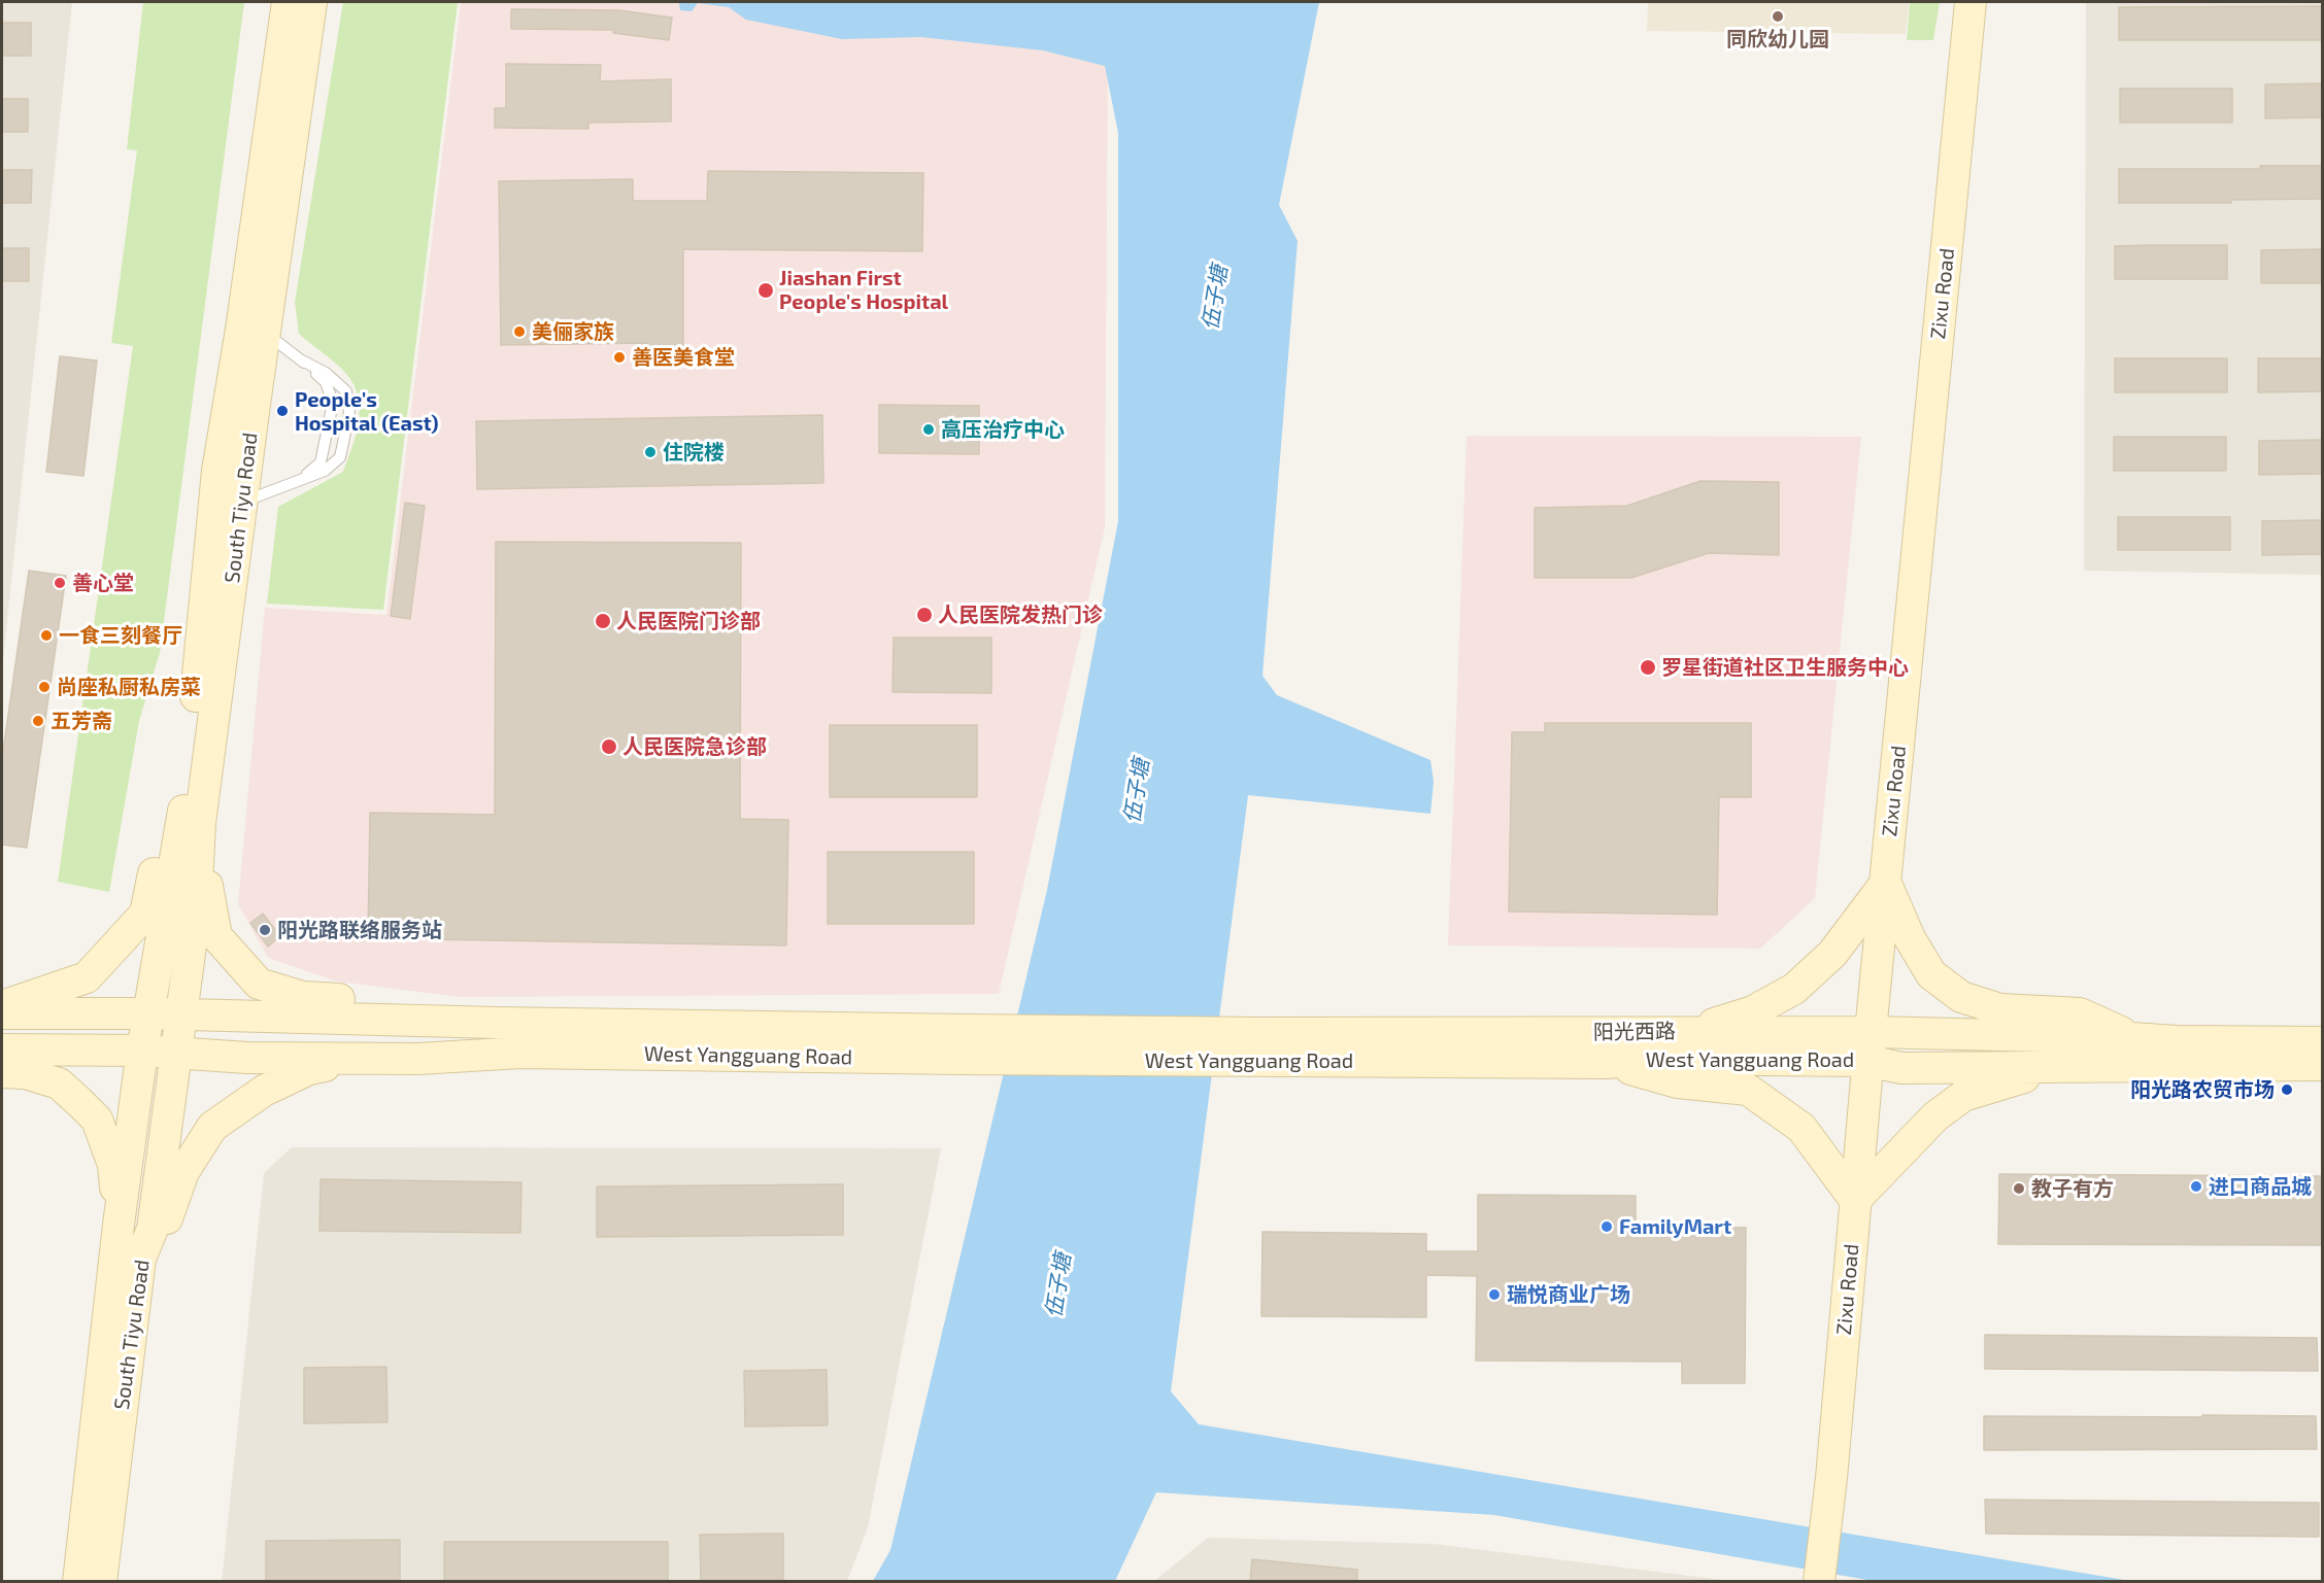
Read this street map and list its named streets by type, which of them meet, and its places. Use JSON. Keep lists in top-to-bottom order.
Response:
{
  "streets": {
    "main road": ["Zixu Road", "South Tiyu Road", "West Yangguang Road"]
  },
  "crossings": [
    ["Zixu Road", "West Yangguang Road"],
    ["South Tiyu Road", "West Yangguang Road"]
  ],
  "water": ["伍子塘"],
  "places": [
    "同欣幼儿园",
    "Jiashan First People's Hospital",
    "美俪家族",
    "善医美食堂",
    "People's Hospital (East)",
    "高压治疗中心",
    "住院楼",
    "善心堂",
    "人民医院发热门诊",
    "人民医院门诊部",
    "一食三刻餐厅",
    "罗星街道社区卫生服务中心",
    "尚座私厨私房菜",
    "五芳斋",
    "人民医院急诊部",
    "阳光路联络服务站",
    "阳光路农贸市场",
    "进口商品城",
    "教子有方",
    "FamilyMart",
    "瑞悦商业广场"
  ]
}
